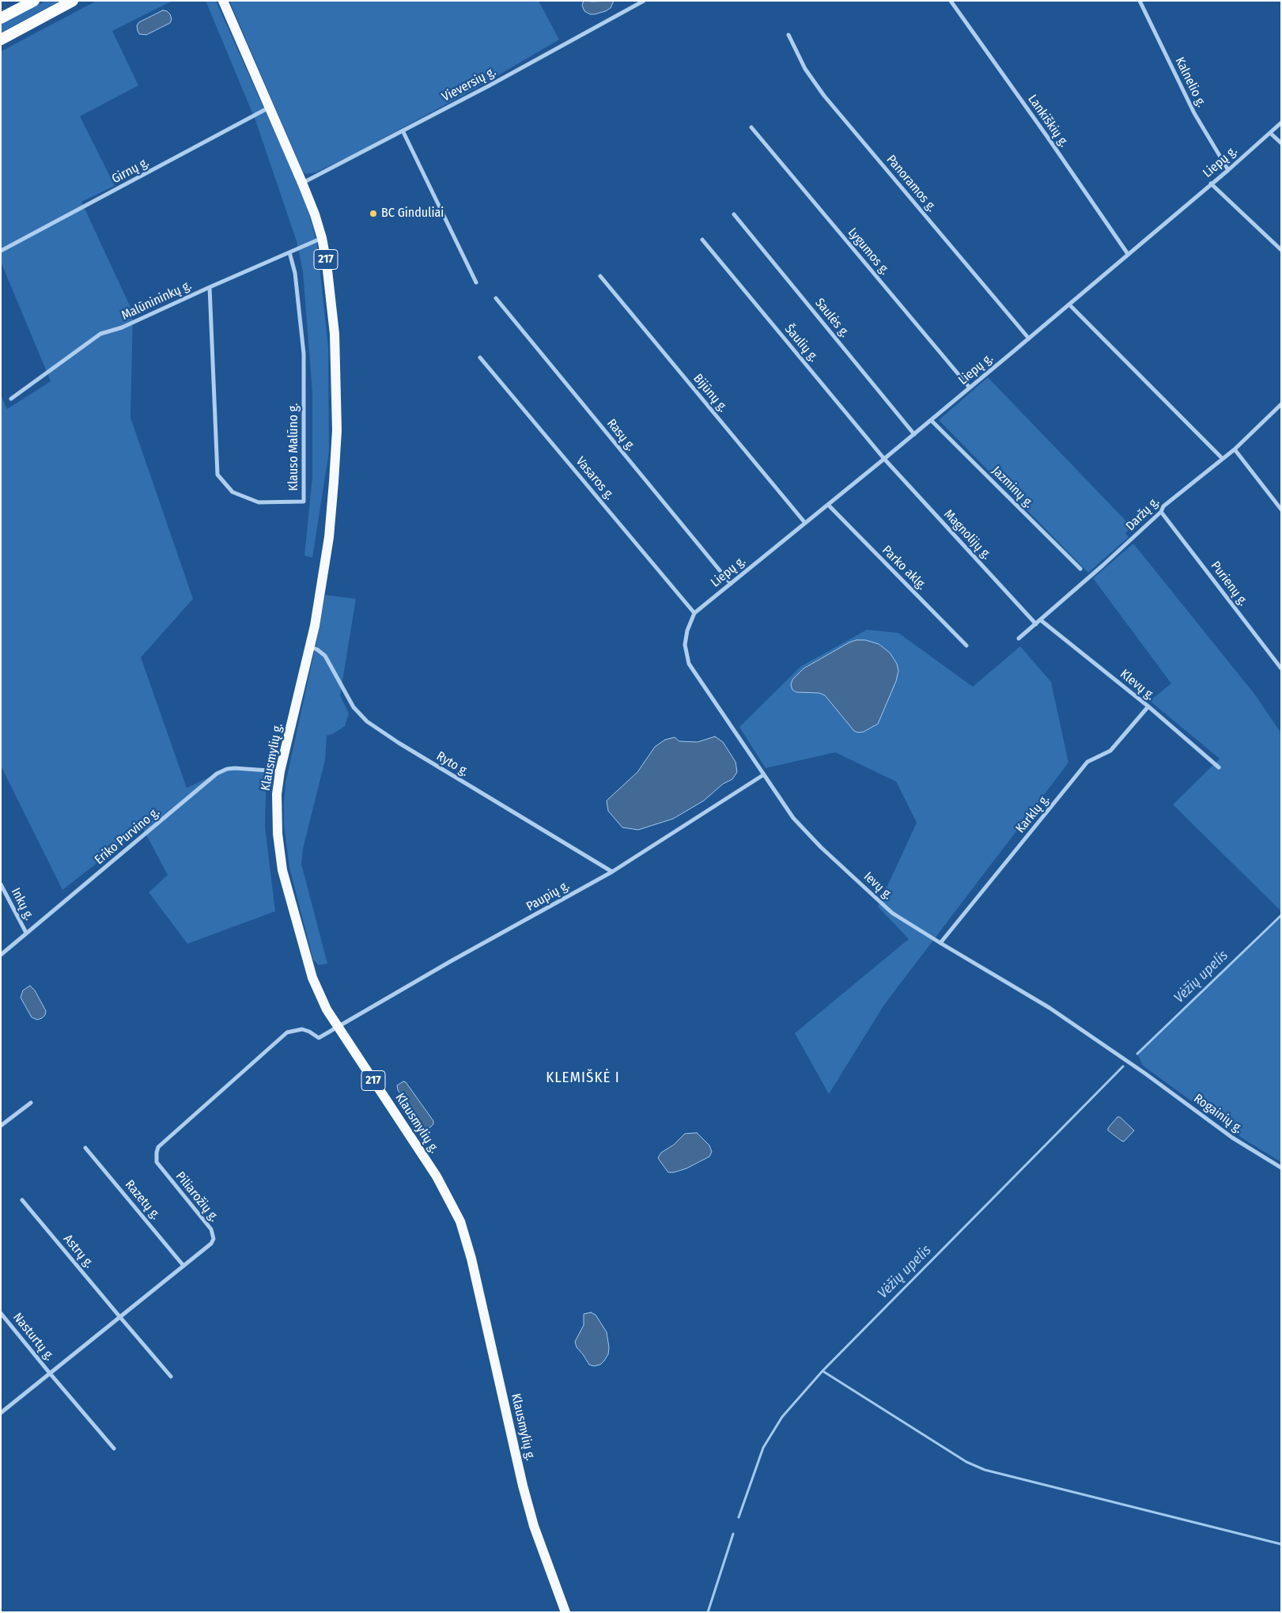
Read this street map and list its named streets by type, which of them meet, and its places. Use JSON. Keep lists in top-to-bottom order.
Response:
{
  "streets": {
    "main road": ["217", "Klausmylių g."],
    "street": [
      "Kalnelio g.",
      "Vieversių g.",
      "Lankiškių g.",
      "Liepų g.",
      "Girnų g.",
      "Panoramos g.",
      "Lygumos g.",
      "Malūnininkų g.",
      "Saulės g.",
      "Šaulių g.",
      "Bijūnų g.",
      "Rasų g.",
      "Klauso Malūno g.",
      "Vasaros g.",
      "Jazminų g.",
      "Daržų g.",
      "Magnolijų g.",
      "Parko aklg.",
      "Purienų g.",
      "Klevų g.",
      "Ryto g.",
      "Karklų g.",
      "Eriko Purvino g.",
      "Ievų g.",
      "Paupių g.",
      "Inkų g.",
      "Rogainių g.",
      "Piliarožių g.",
      "Razetų g.",
      "Astrų g.",
      "Nasturtų g."
    ]
  },
  "crossings": [
    ["Kalnelio g.", "Liepų g."],
    ["Vieversių g.", "217"],
    ["Lankiškių g.", "Liepų g."],
    ["Liepų g.", "Panoramos g."],
    ["Liepų g.", "Lygumos g."],
    ["Liepų g.", "Saulės g."],
    ["Liepų g.", "Šaulių g."],
    ["Liepų g.", "Bijūnų g."],
    ["Liepų g.", "Rasų g."],
    ["Liepų g.", "Vasaros g."],
    ["Liepų g.", "Jazminų g."],
    ["Liepų g.", "Magnolijų g."],
    ["Liepų g.", "Parko aklg."],
    ["Liepų g.", "Ievų g."],
    ["Girnų g.", "217"],
    ["217", "Malūnininkų g."],
    ["217", "Klausmylių g."],
    ["Malūnininkų g.", "Klauso Malūno g."],
    ["Malūnininkų g.", "Klausmylių g."],
    ["Šaulių g.", "Magnolijų g."],
    ["Daržų g.", "Magnolijų g."],
    ["Daržų g.", "Purienų g."],
    ["Daržų g.", "Klevų g."],
    ["Klevų g.", "Karklų g."],
    ["Klausmylių g.", "Ryto g."],
    ["Klausmylių g.", "Eriko Purvino g."],
    ["Klausmylių g.", "Paupių g."],
    ["Klausmylių g.", "Piliarožių g."],
    ["Ryto g.", "Paupių g."],
    ["Karklų g.", "Ievų g."],
    ["Eriko Purvino g.", "Inkų g."],
    ["Ievų g.", "Paupių g."],
    ["Ievų g.", "Rogainių g."],
    ["Paupių g.", "Piliarožių g."],
    ["Piliarožių g.", "Razetų g."],
    ["Piliarožių g.", "Astrų g."],
    ["Piliarožių g.", "Nasturtų g."]
  ],
  "districts": ["KLEMIŠKĖ I"],
  "water": ["Vėžių upelis"],
  "places": ["BC Ginduliai"]
}
